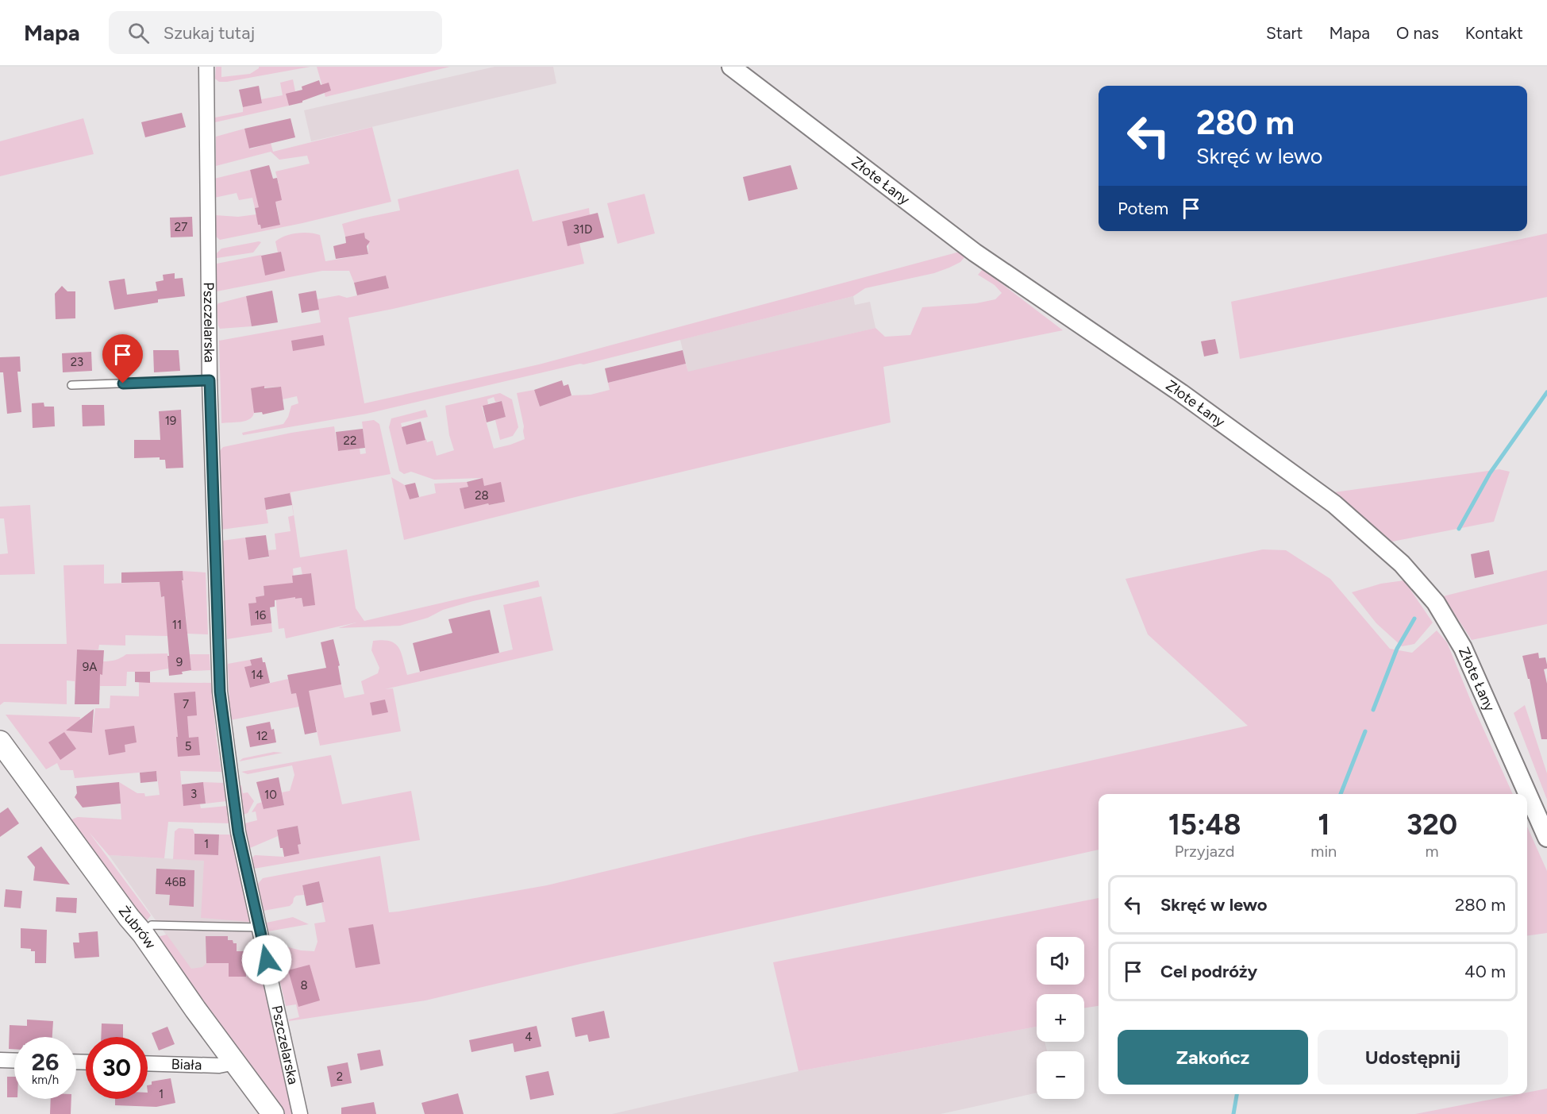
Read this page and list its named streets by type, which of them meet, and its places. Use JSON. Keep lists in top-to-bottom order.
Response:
{
  "streets": {
    "main road": ["Żubrów"],
    "street": ["Złote Łany", "Pszczelarska", "Biała"]
  },
  "crossings": [
    ["Żubrów", "Biała"]
  ],
  "house_numbers": [
    "27",
    "31D",
    "23",
    "19",
    "22",
    "28",
    "16",
    "11",
    "9",
    "9A",
    "14",
    "7",
    "12",
    "5",
    "3",
    "10",
    "1",
    "46B",
    "8",
    "4",
    "2",
    "1"
  ],
  "page": {
    "header": "Mapa",
    "search": "Szukaj tutaj",
    "nav": [
      "Start",
      "Mapa",
      "O nas",
      "Kontakt"
    ],
    "turn": ["280 m", "Skręć w lewo"],
    "then": "Potem",
    "eta": [
      "15:48",
      "Przyjazd",
      "1",
      "min",
      "320",
      "m"
    ],
    "list": [
      {
        "name": "Skręć w lewo",
        "value": "280 m"
      },
      {
        "name": "Cel podróży",
        "value": "40 m"
      }
    ],
    "map_buttons": ["+", "−"],
    "buttons": ["Zakończ", "Udostępnij"],
    "speed": "26 km/h",
    "limit": "30"
  }
}
